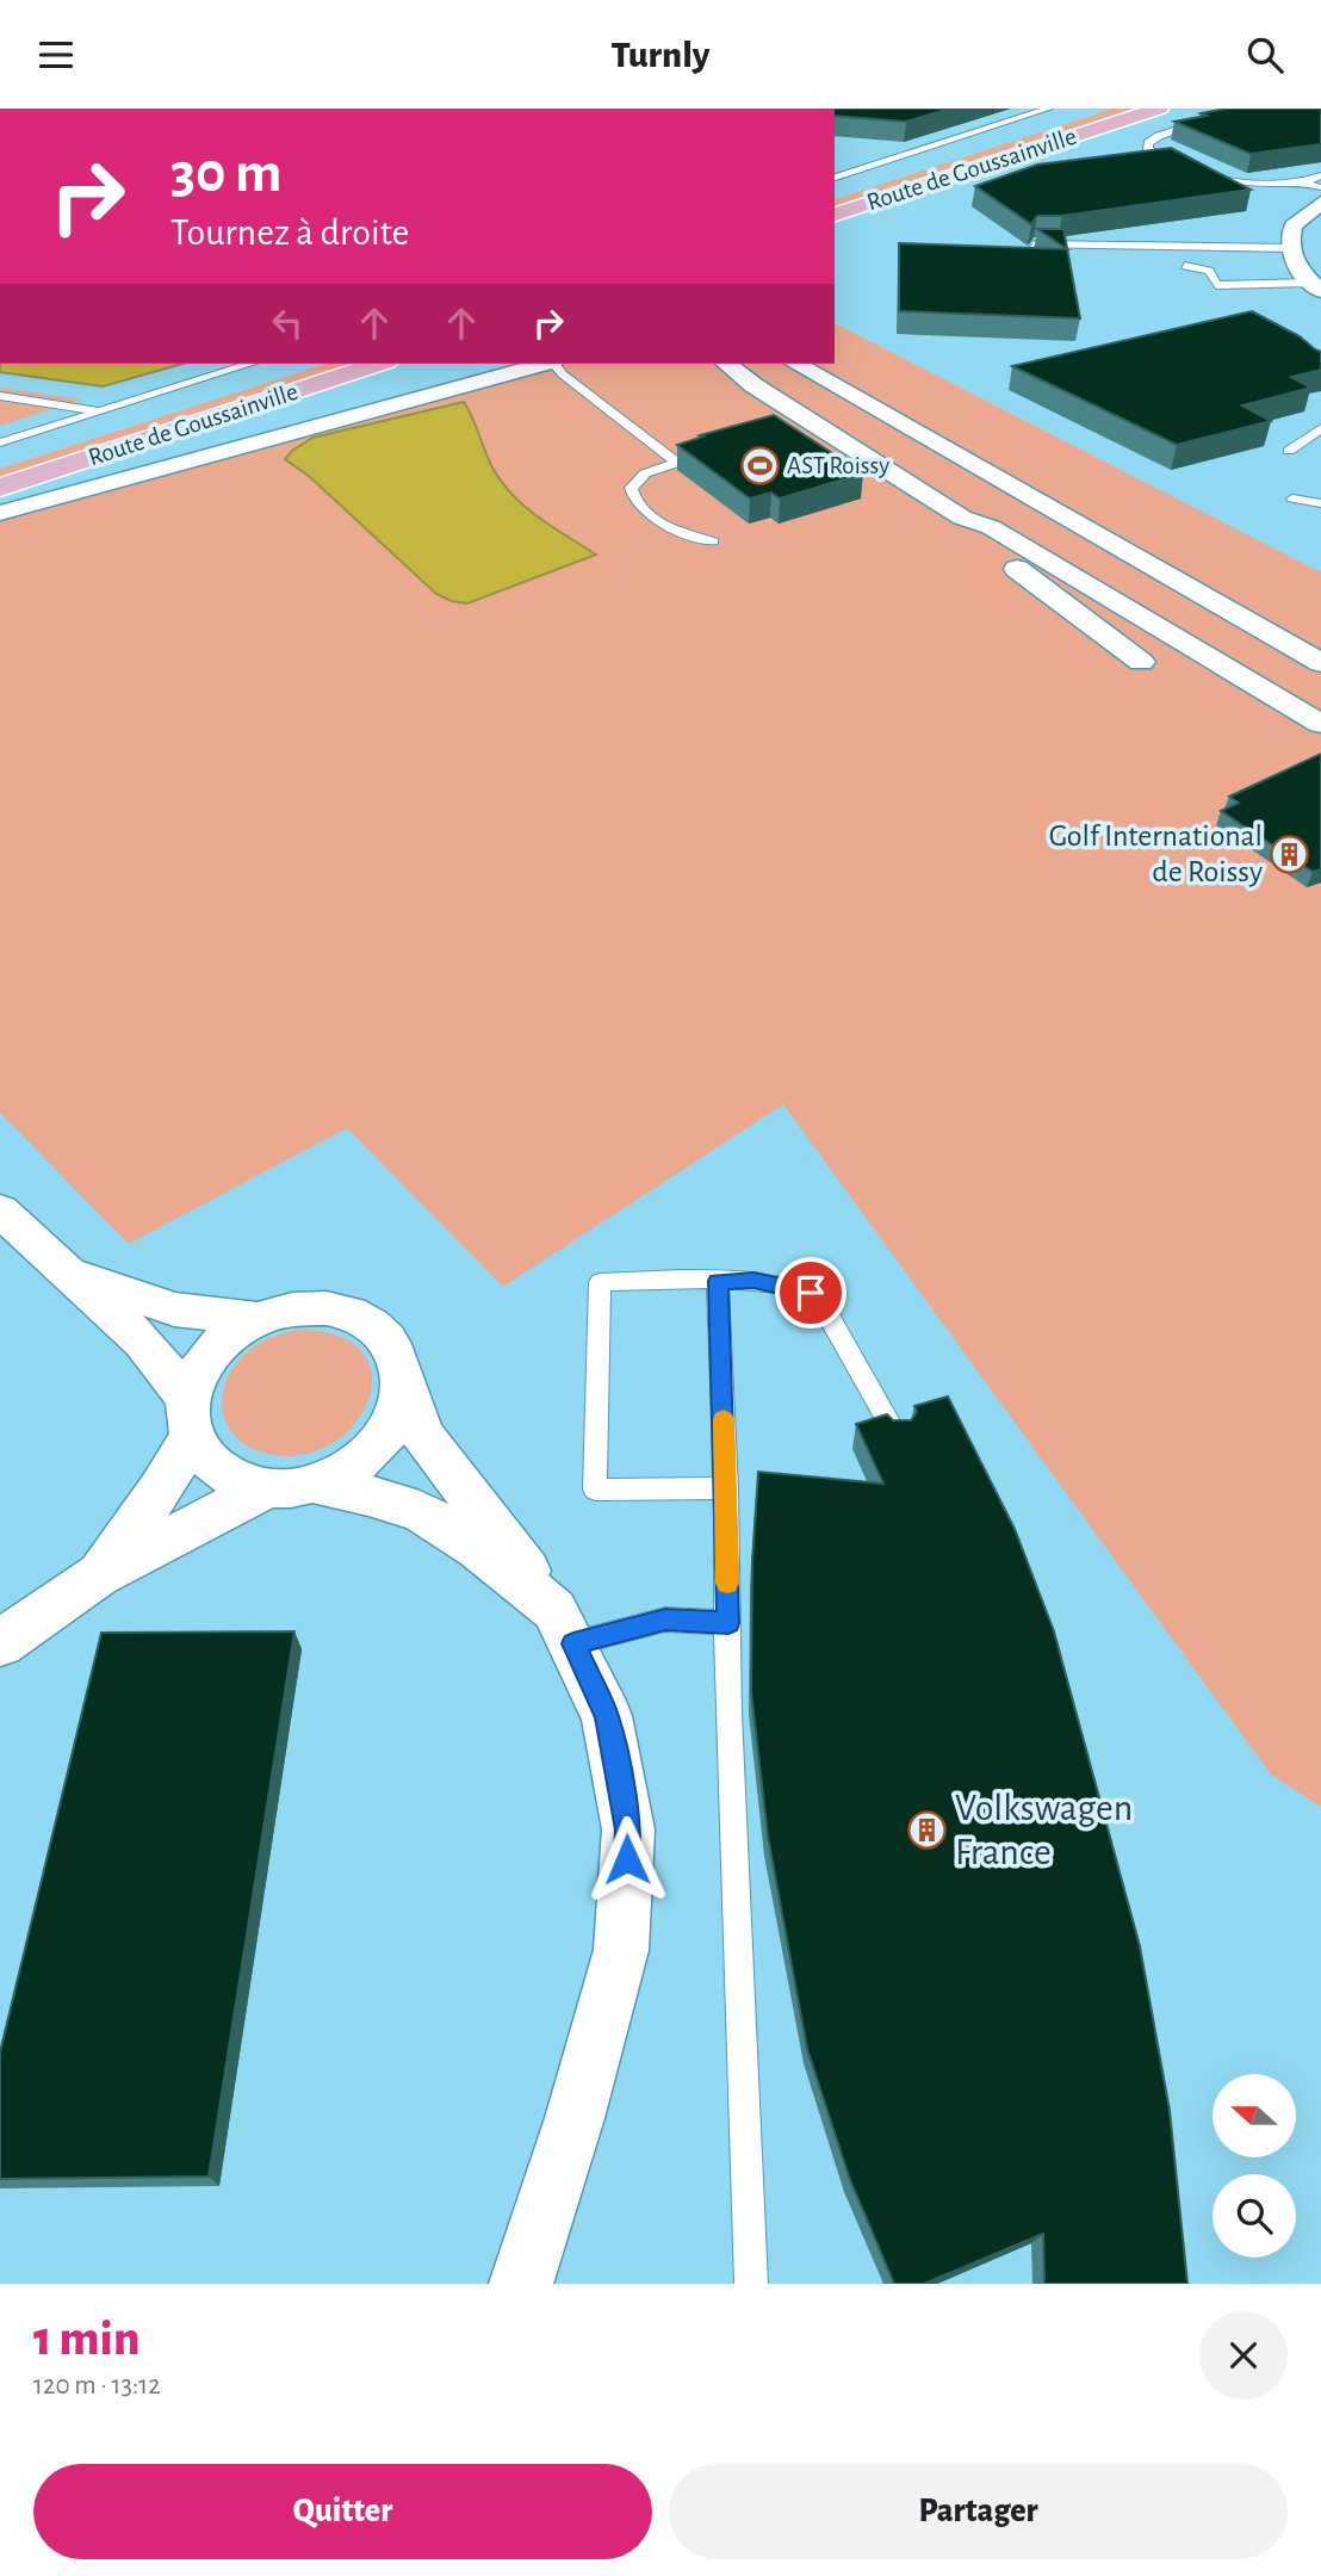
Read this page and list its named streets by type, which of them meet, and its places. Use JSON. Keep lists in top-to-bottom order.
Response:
{
  "streets": {
    "main road": ["Route de Goussainville"]
  },
  "places": {
    "sports": ["AST Roissy"],
    "building": ["Golf International de Roissy", "Volkswagen France"]
  },
  "north": "left",
  "page": {
    "header": "Turnly",
    "turn": ["30 m", "Tournez à droite"],
    "heading": ["1 min", "120 m · 13:12"],
    "buttons": ["Quitter", "Partager"]
  }
}
